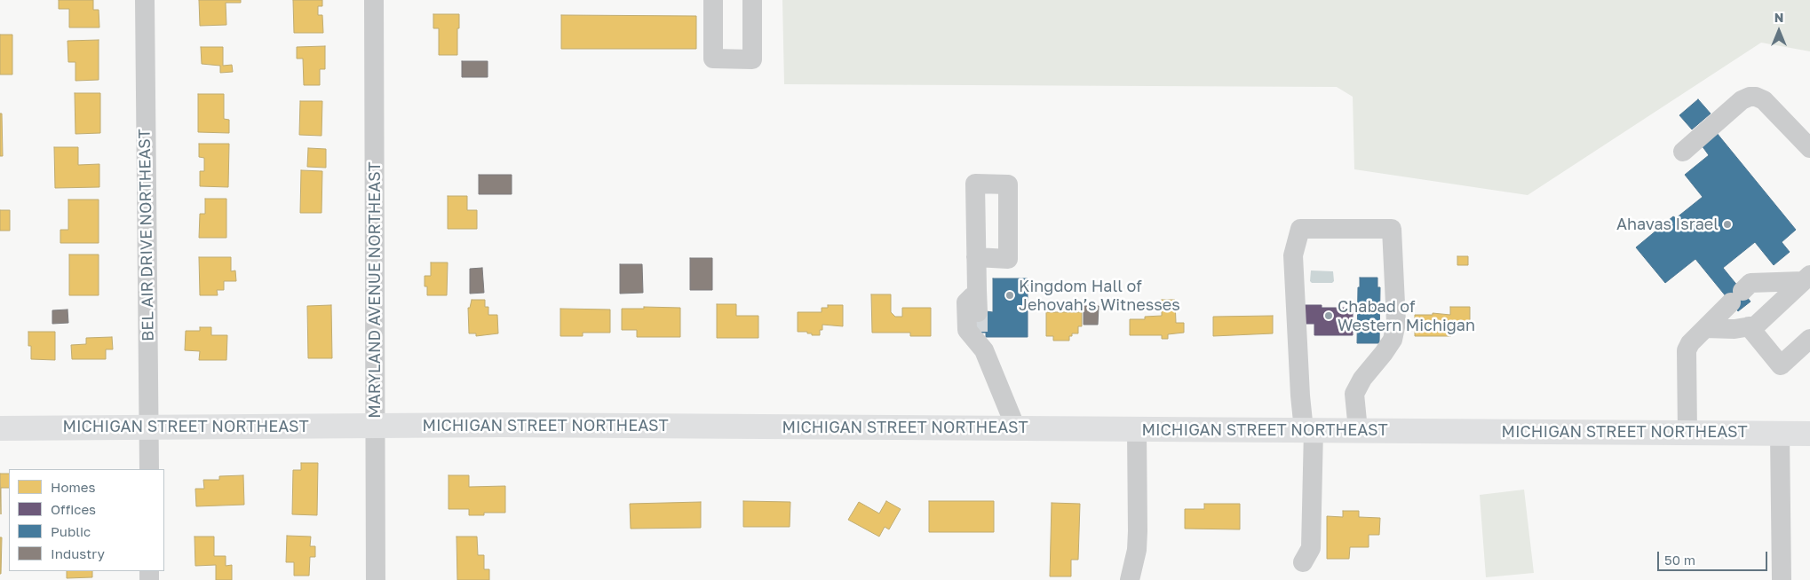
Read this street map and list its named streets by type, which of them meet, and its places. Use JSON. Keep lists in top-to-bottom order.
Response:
{
  "streets": {
    "main road": ["MICHIGAN STREET NORTHEAST"],
    "street": ["BEL AIR DRIVE NORTHEAST", "MARYLAND AVENUE NORTHEAST"]
  },
  "crossings": [
    ["BEL AIR DRIVE NORTHEAST", "MICHIGAN STREET NORTHEAST"],
    ["MARYLAND AVENUE NORTHEAST", "MICHIGAN STREET NORTHEAST"]
  ],
  "places": ["Ahavas Israel", "Kingdom Hall of Jehovah’s Witnesses", "Chabad of Western Michigan"],
  "legend": [
    "Homes",
    "Offices",
    "Public",
    "Industry"
  ],
  "scale_bar": "50 m",
  "north": "top"
}
